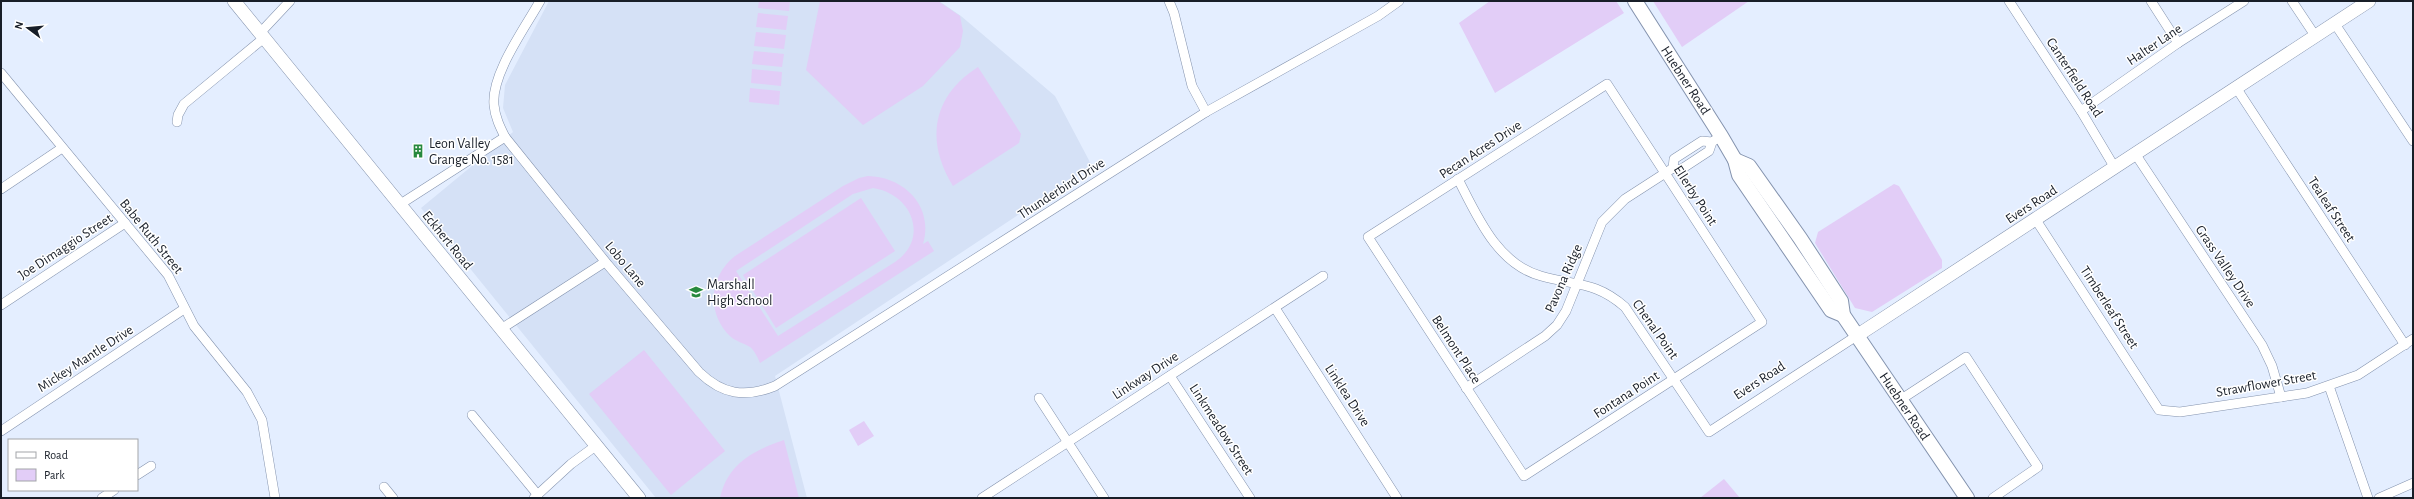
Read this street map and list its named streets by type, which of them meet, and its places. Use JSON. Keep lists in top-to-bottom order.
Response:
{
  "streets": {
    "main road": ["Huebner Road", "Evers Road", "Eckhert Road"],
    "street": [
      "Halter Lane",
      "Canterfield Road",
      "Pecan Acres Drive",
      "Thunderbird Drive",
      "Ellerby Point",
      "Tealeaf Street",
      "Babe Ruth Street",
      "Joe Dimaggio Street",
      "Lobo Lane",
      "Grass Valley Drive",
      "Pavona Ridge",
      "Timberleaf Street",
      "Chenal Point",
      "Belmont Place",
      "Mickey Mantle Drive",
      "Linkway Drive",
      "Strawflower Street",
      "Fontana Point",
      "Linklea Drive",
      "Linkmeadow Street"
    ]
  },
  "crossings": [
    ["Halter Lane", "Canterfield Road"],
    ["Canterfield Road", "Evers Road"],
    ["Huebner Road", "Evers Road"],
    ["Huebner Road", "Pavona Ridge"],
    ["Pecan Acres Drive", "Ellerby Point"],
    ["Pecan Acres Drive", "Chenal Point"],
    ["Pecan Acres Drive", "Belmont Place"],
    ["Thunderbird Drive", "Lobo Lane"],
    ["Ellerby Point", "Pavona Ridge"],
    ["Ellerby Point", "Fontana Point"],
    ["Evers Road", "Tealeaf Street"],
    ["Evers Road", "Grass Valley Drive"],
    ["Evers Road", "Timberleaf Street"],
    ["Evers Road", "Chenal Point"],
    ["Tealeaf Street", "Strawflower Street"],
    ["Babe Ruth Street", "Joe Dimaggio Street"],
    ["Babe Ruth Street", "Mickey Mantle Drive"],
    ["Grass Valley Drive", "Strawflower Street"],
    ["Pavona Ridge", "Chenal Point"],
    ["Pavona Ridge", "Belmont Place"],
    ["Timberleaf Street", "Strawflower Street"],
    ["Chenal Point", "Fontana Point"],
    ["Belmont Place", "Fontana Point"],
    ["Linkway Drive", "Linklea Drive"],
    ["Linkway Drive", "Linkmeadow Street"]
  ],
  "places": {
    "building": ["Leon Valley Grange No. 1581"],
    "school or university": ["Marshall High School"]
  },
  "legend": ["Road", "Park"],
  "north": "left"
}
